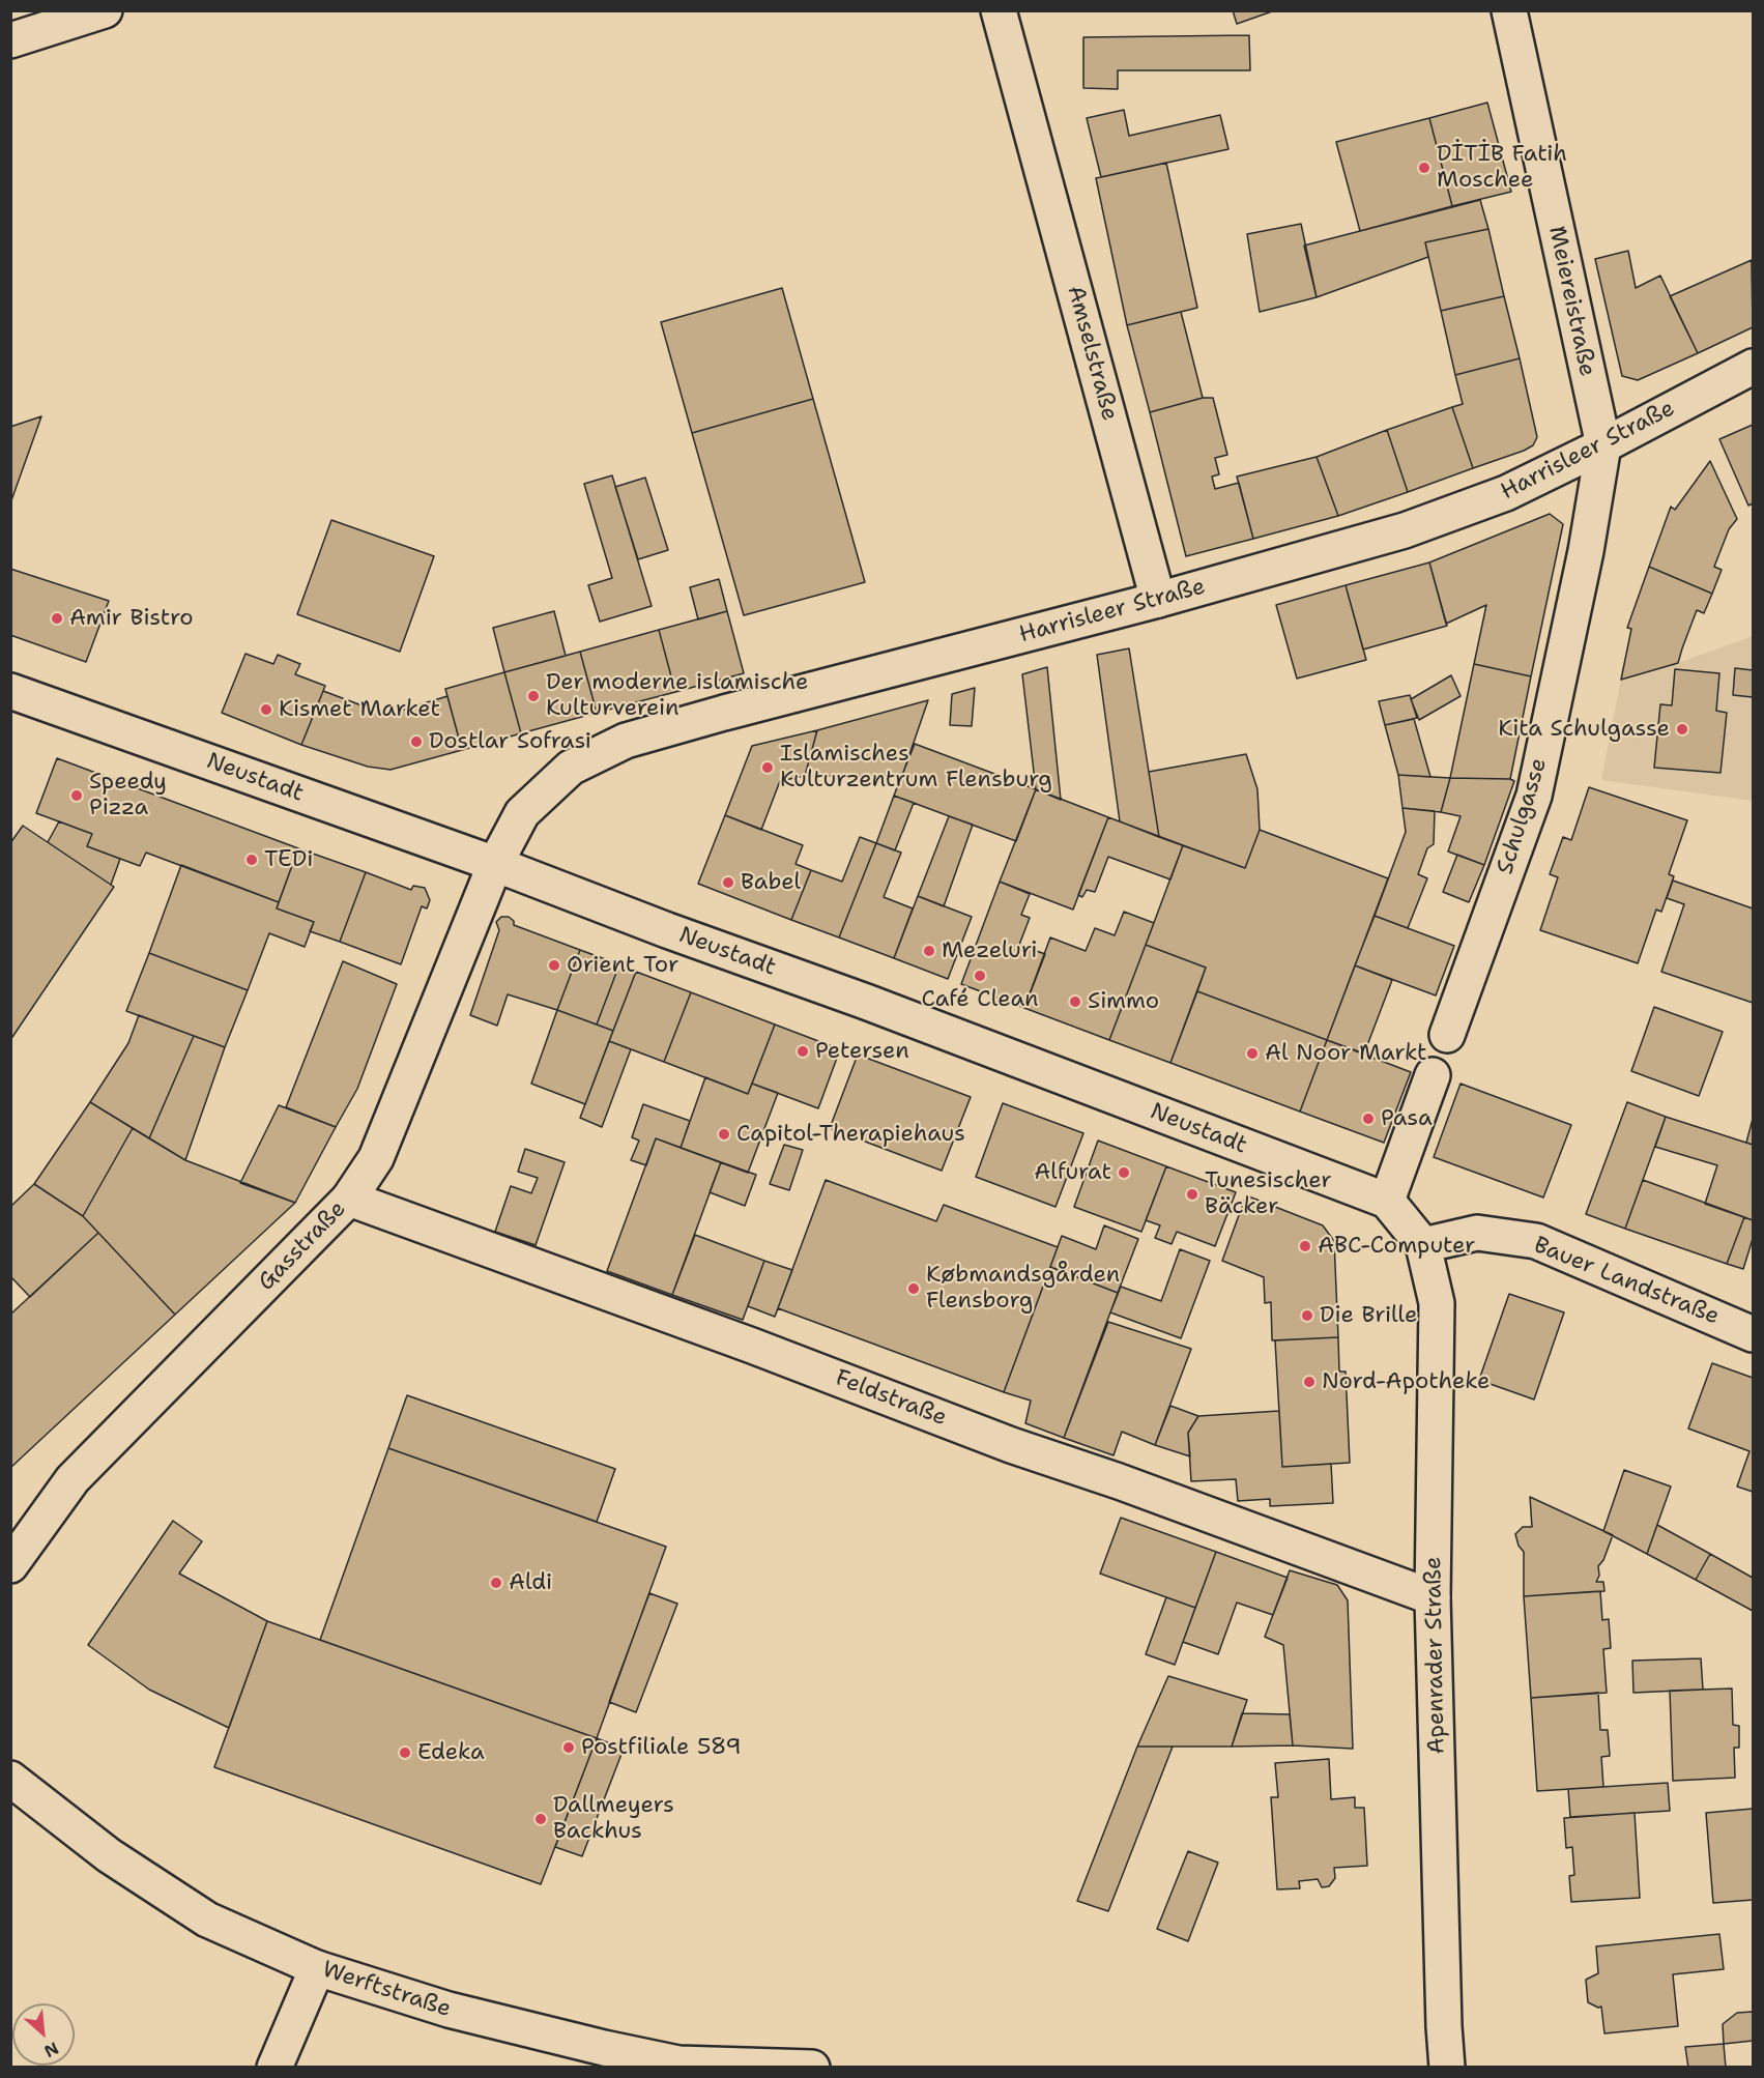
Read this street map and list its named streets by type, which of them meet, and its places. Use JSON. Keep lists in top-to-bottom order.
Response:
{
  "streets": {
    "street": [
      "Meiereistraße",
      "Amselstraße",
      "Harrisleer Straße",
      "Neustadt",
      "Schulgasse",
      "Gasstraße",
      "Bauer Landstraße",
      "Feldstraße",
      "Apenrader Straße",
      "Werftstraße"
    ]
  },
  "crossings": [
    ["Meiereistraße", "Harrisleer Straße"],
    ["Meiereistraße", "Schulgasse"],
    ["Amselstraße", "Harrisleer Straße"],
    ["Harrisleer Straße", "Neustadt"],
    ["Harrisleer Straße", "Schulgasse"],
    ["Harrisleer Straße", "Gasstraße"],
    ["Neustadt", "Gasstraße"],
    ["Neustadt", "Bauer Landstraße"],
    ["Neustadt", "Apenrader Straße"],
    ["Gasstraße", "Feldstraße"],
    ["Bauer Landstraße", "Apenrader Straße"],
    ["Feldstraße", "Apenrader Straße"]
  ],
  "places": [
    "DİTİB Fatih Moschee",
    "Amir Bistro",
    "Der moderne islamische Kulturverein",
    "Kismet Market",
    "Kita Schulgasse",
    "Dostlar Sofrasi",
    "Islamisches Kulturzentrum Flensburg",
    "Speedy Pizza",
    "TEDi",
    "Babel",
    "Mezeluri",
    "Orient Tor",
    "Café Clean",
    "Simmo",
    "Petersen",
    "Al Noor Markt",
    "Pasa",
    "Capitol-Therapiehaus",
    "Alfurat",
    "Tunesischer Bäcker",
    "ABC-Computer",
    "Købmandsgården Flensborg",
    "Die Brille",
    "Nord-Apotheke",
    "Aldi",
    "Postfiliale 589",
    "Edeka",
    "Dallmeyers Backhus"
  ],
  "north": "bottom right"
}
